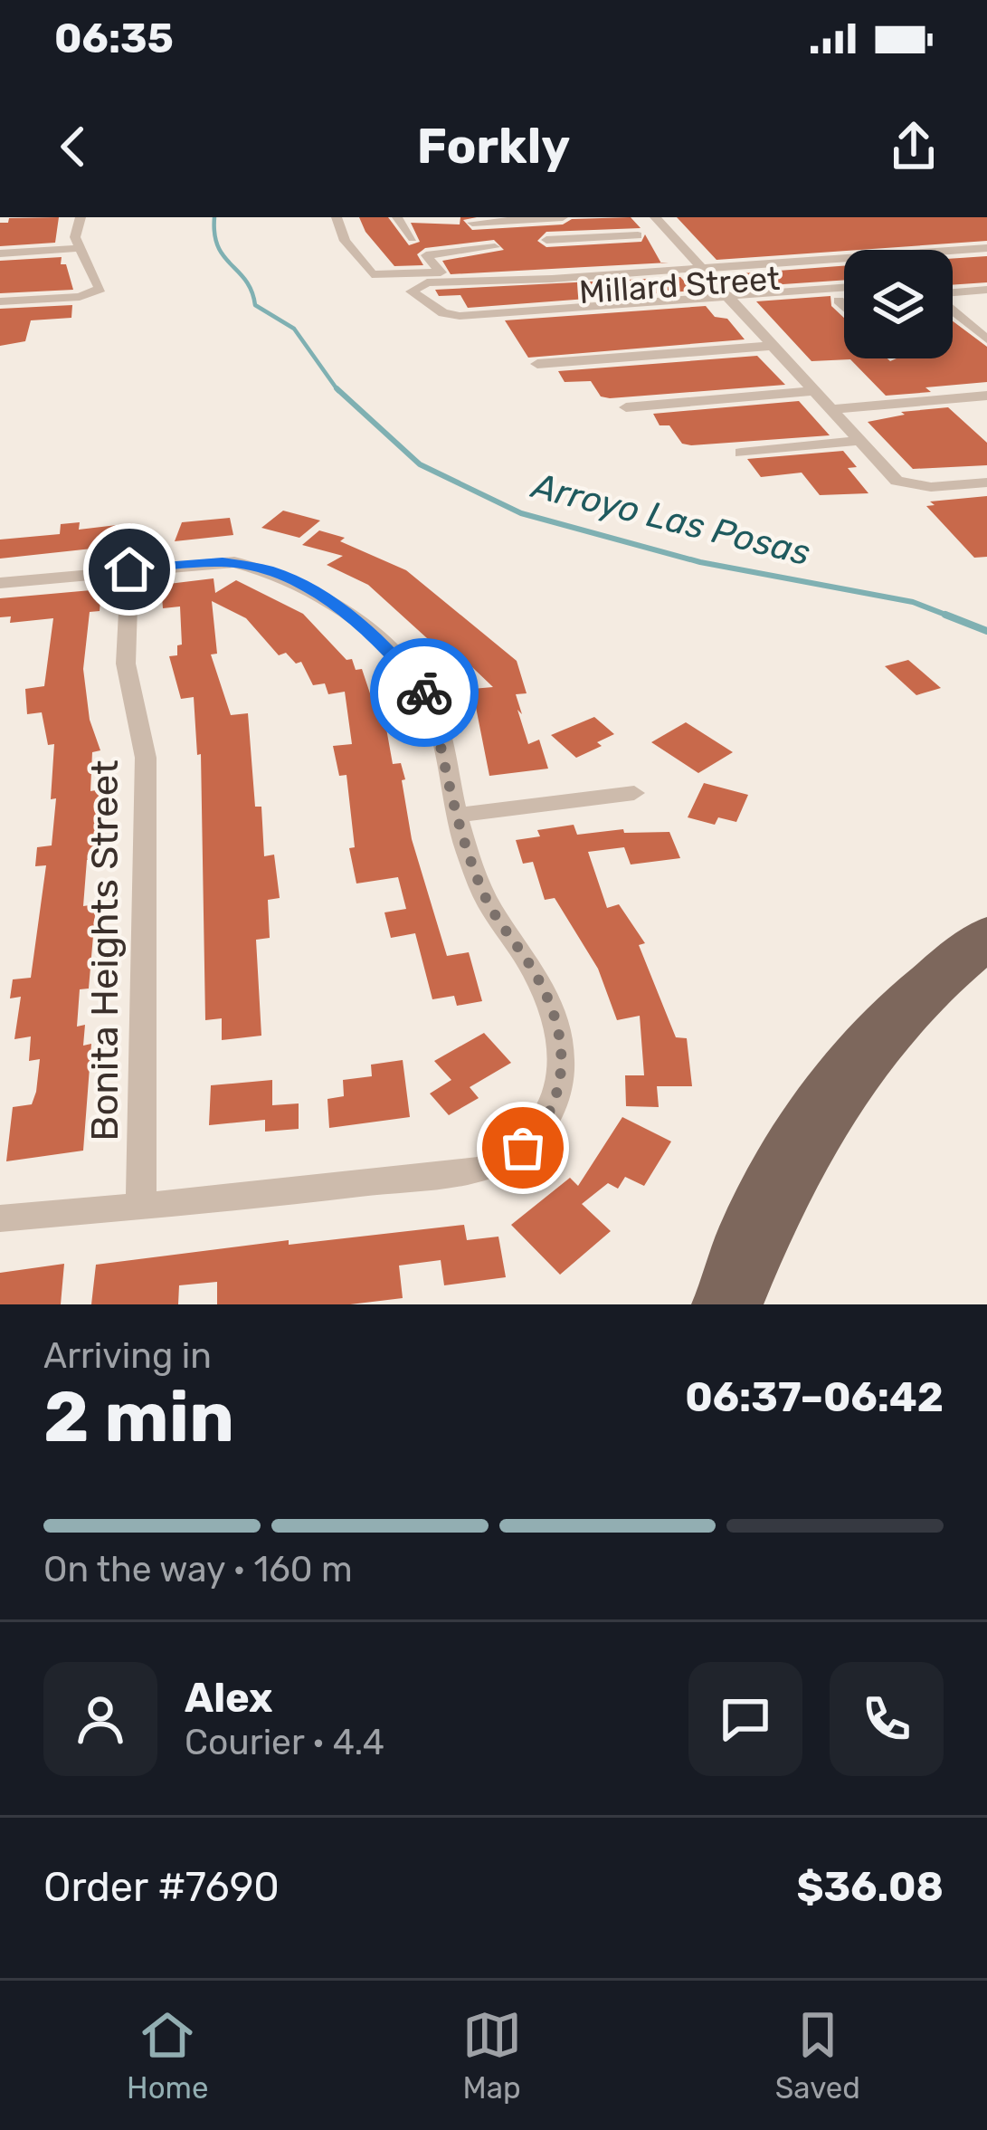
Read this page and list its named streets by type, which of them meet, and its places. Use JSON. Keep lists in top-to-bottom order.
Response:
{
  "streets": {
    "street": ["Millard Street", "Bonita Heights Street"]
  },
  "water": ["Arroyo Las Posas"],
  "page": {
    "status": "06:35",
    "header": "Forkly",
    "heading": ["2 min", "Arriving in", "06:37–06:42"],
    "panel": [
      "Alex",
      "Courier · 4.4",
      "Order #7690",
      "$36.08"
    ],
    "bar": "On the way · 160 m",
    "tabs": ["Home", "Map", "Saved"]
  }
}
